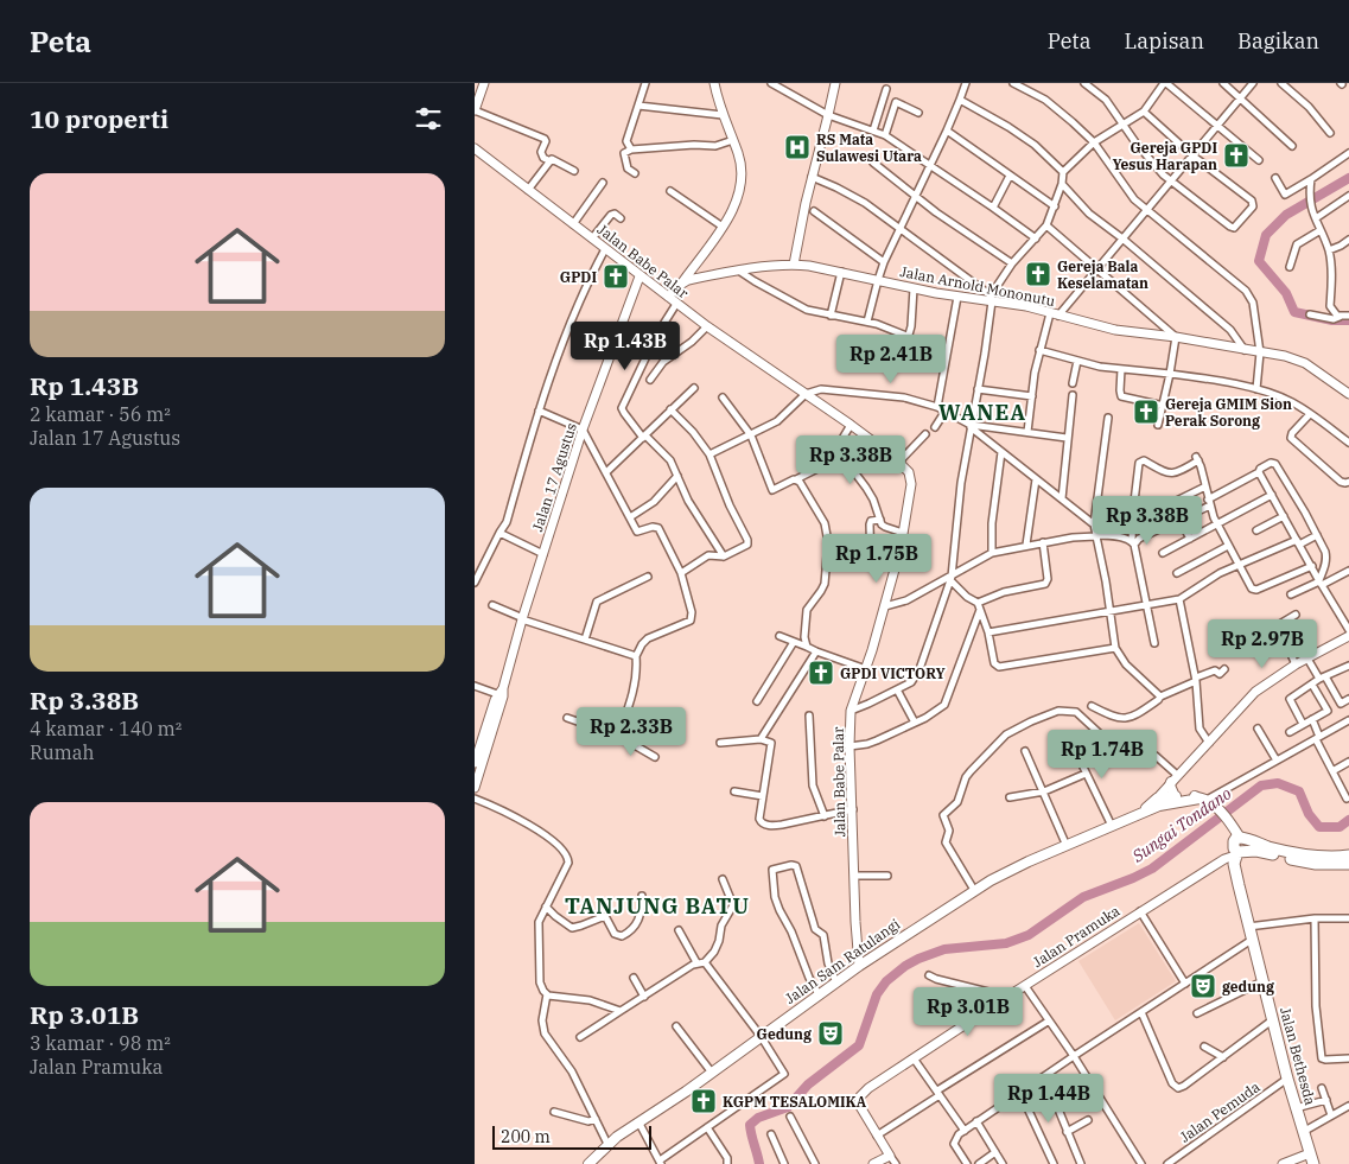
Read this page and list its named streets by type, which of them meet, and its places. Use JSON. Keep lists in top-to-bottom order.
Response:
{
  "streets": {
    "highway": ["Jalan Bethesda"],
    "main road": ["Jalan Sam Ratulangi"],
    "street": [
      "Jalan Babe Palar",
      "Jalan Arnold Mononutu",
      "Jalan 17 Agustus",
      "Jalan Pramuka",
      "Jalan Pemuda"
    ]
  },
  "crossings": [
    ["Jalan Babe Palar", "Jalan 17 Agustus"],
    ["Jalan Babe Palar", "Jalan Sam Ratulangi"],
    ["Jalan Pramuka", "Jalan Bethesda"],
    ["Jalan Bethesda", "Jalan Pemuda"]
  ],
  "districts": ["WANEA", "TANJUNG BATU"],
  "water": ["Sungai Tondano"],
  "places": {
    "hospital": ["RS Mata Sulawesi Utara"],
    "church": [
      "Gereja GPDI Yesus Harapan",
      "Gereja Bala Keselamatan",
      "GPDI",
      "Gereja GMIM Sion Perak Sorong",
      "GPDI VICTORY",
      "KGPM TESALOMIKA"
    ],
    "theatre": ["gedung", "Gedung"]
  },
  "scale_bar": "200 m",
  "page": {
    "header": "Peta",
    "nav": ["Peta", "Lapisan", "Bagikan"],
    "heading": "10 properti",
    "list": [
      {
        "name": "Rp 1.43B",
        "note": "2 kamar · 56 m² · Jalan 17 Agustus"
      },
      {
        "name": "Rp 3.38B",
        "note": "4 kamar · 140 m² · Rumah"
      },
      {
        "name": "Rp 3.01B",
        "note": "3 kamar · 98 m² · Jalan Pramuka"
      }
    ],
    "price": [
      "Rp 1.43B",
      "Rp 2.41B",
      "Rp 3.38B",
      "Rp 3.38B",
      "Rp 1.75B",
      "Rp 2.97B",
      "Rp 2.33B",
      "Rp 1.74B",
      "Rp 3.01B",
      "Rp 1.44B"
    ],
    "scale": "200 m"
  }
}
